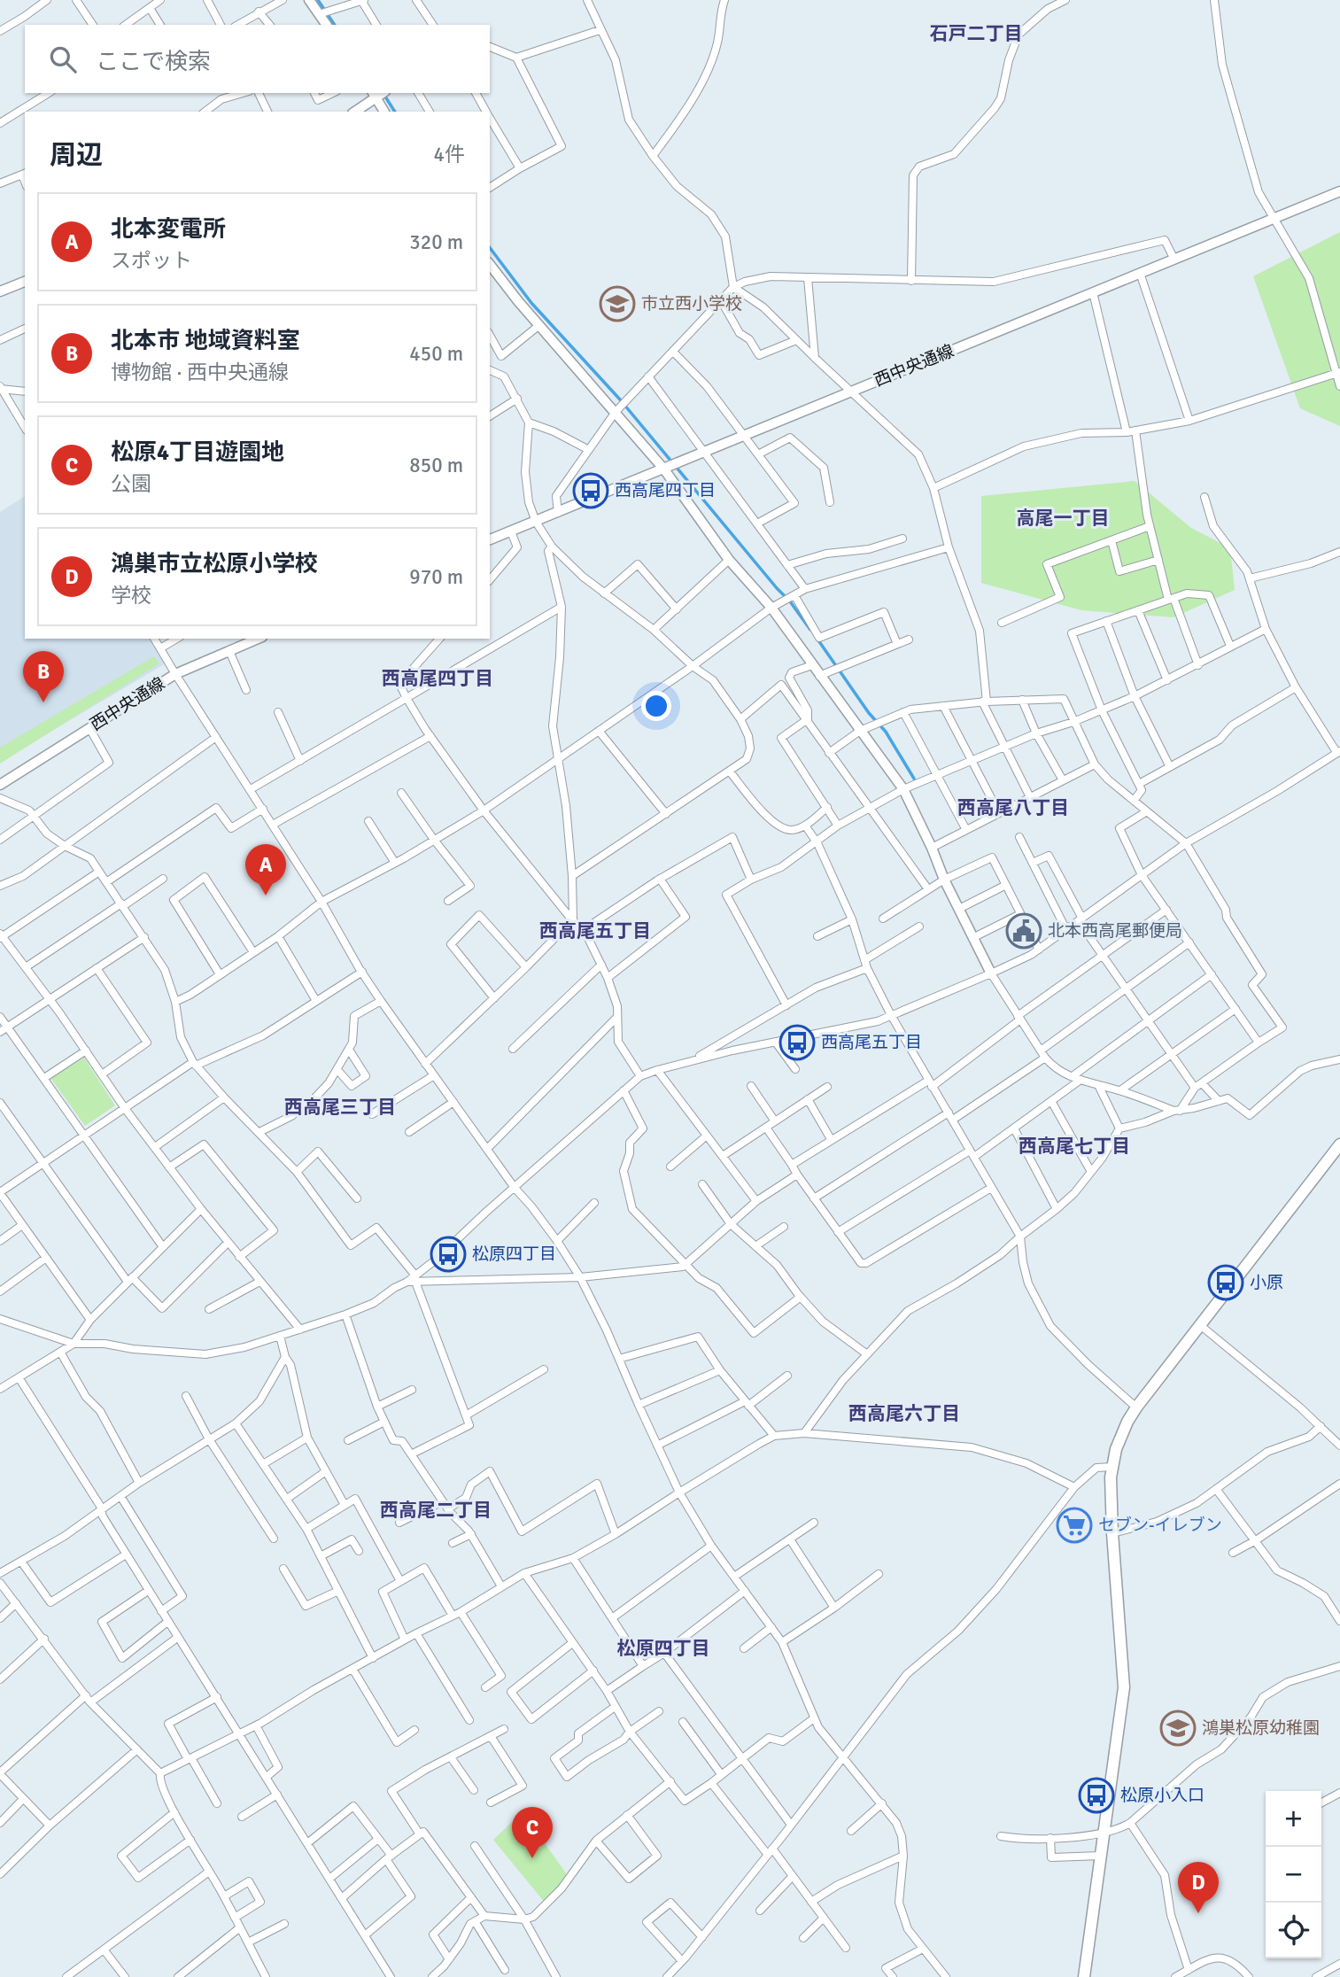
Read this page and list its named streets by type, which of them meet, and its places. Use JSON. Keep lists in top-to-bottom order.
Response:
{
  "streets": {
    "street": ["西中央通線"]
  },
  "districts": [
    "石戸二丁目",
    "高尾一丁目",
    "西高尾四丁目",
    "西高尾八丁目",
    "西高尾五丁目",
    "西高尾三丁目",
    "西高尾七丁目",
    "西高尾六丁目",
    "西高尾二丁目",
    "松原四丁目"
  ],
  "places": {
    "school or university": ["市立西小学校", "鴻巣松原幼稚園"],
    "bus stop": [
      "西高尾四丁目",
      "西高尾五丁目",
      "松原四丁目",
      "小原",
      "松原小入口"
    ],
    "public building": ["北本西高尾郵便局"],
    "supermarket": ["セブン-イレブン"]
  },
  "page": {
    "search": "ここで検索",
    "heading": ["周辺", "4件"],
    "list": [
      {
        "mark": "A",
        "name": "北本変電所",
        "note": "スポット",
        "value": "320 m"
      },
      {
        "mark": "B",
        "name": "北本市 地域資料室",
        "note": "博物館 · 西中央通線",
        "value": "450 m"
      },
      {
        "mark": "C",
        "name": "松原4丁目遊園地",
        "note": "公園",
        "value": "850 m"
      },
      {
        "mark": "D",
        "name": "鴻巣市立松原小学校",
        "note": "学校",
        "value": "970 m"
      }
    ],
    "pins": [
      "B",
      "A",
      "C",
      "D"
    ],
    "map_buttons": ["+", "−"]
  }
}
